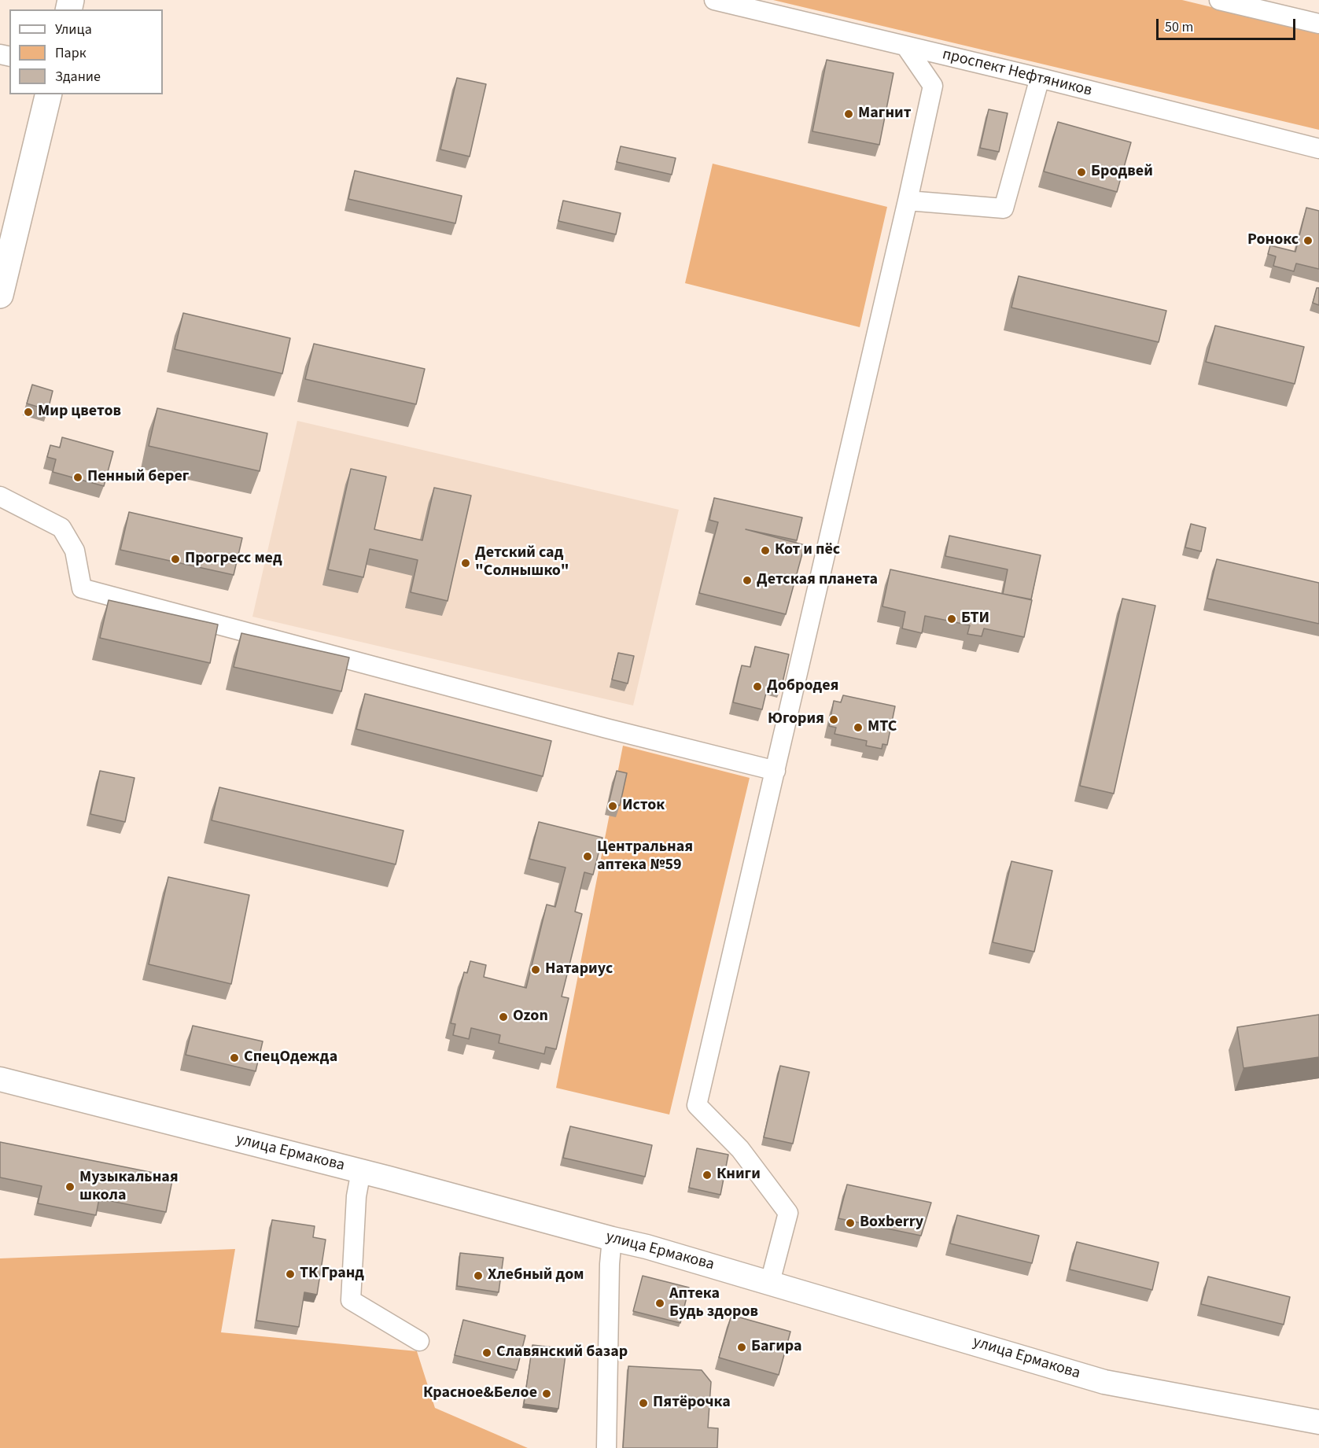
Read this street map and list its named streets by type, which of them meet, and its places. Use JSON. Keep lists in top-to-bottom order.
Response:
{
  "streets": {
    "street": ["проспект Нефтяников", "улица Ермакова"]
  },
  "places": [
    "Магнит",
    "Бродвей",
    "Ронокс",
    "Мир цветов",
    "Пенный берег",
    "Кот и пёс",
    "Прогресс мед",
    "Детский сад \"Солнышко\"",
    "Детская планета",
    "БТИ",
    "Добродея",
    "Югория",
    "МТС",
    "Исток",
    "Центральная аптека №59",
    "Натариус",
    "Ozon",
    "СпецОдежда",
    "Книги",
    "Музыкальная школа",
    "Boxberry",
    "ТК Гранд",
    "Хлебный дом",
    "Аптека Будь здоров",
    "Багира",
    "Славянский базар",
    "Красное&Белое",
    "Пятёрочка"
  ],
  "legend": ["Улица", "Парк", "Здание"],
  "scale_bar": "50 m"
}
